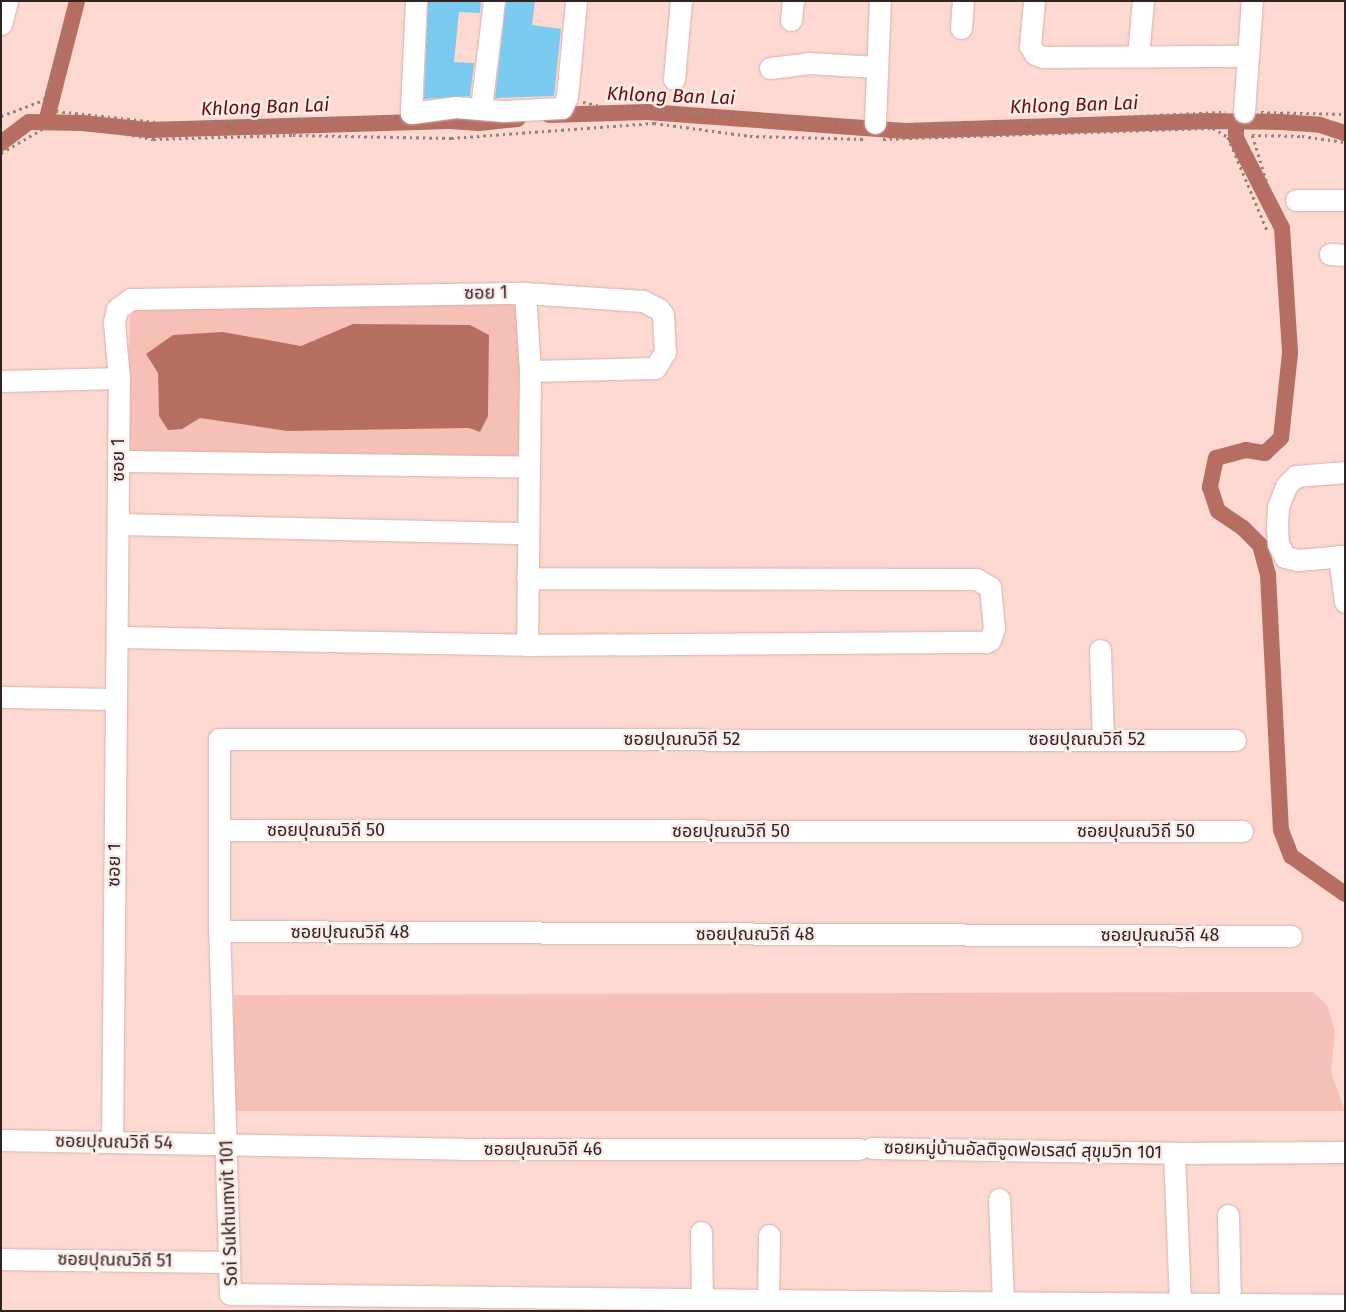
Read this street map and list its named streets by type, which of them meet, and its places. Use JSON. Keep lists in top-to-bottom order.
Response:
{
  "streets": {
    "street": [
      "ซอย 1",
      "ซอยปุณณวิถี 52",
      "ซอยปุณณวิถี 50",
      "ซอยปุณณวิถี 48",
      "ซอยปุณณวิถี 54",
      "ซอยปุณณวิถี 46",
      "ซอยหมู่บ้านอัลติจูดฟอเรสต์ สุขุมวิท 101",
      "Soi Sukhumvit 101",
      "ซอยปุณณวิถี 51"
    ]
  },
  "crossings": [
    ["ซอย 1", "ซอยปุณณวิถี 54"],
    ["ซอยปุณณวิถี 52", "ซอยปุณณวิถี 50"],
    ["ซอยปุณณวิถี 52", "Soi Sukhumvit 101"],
    ["ซอยปุณณวิถี 50", "Soi Sukhumvit 101"],
    ["ซอยปุณณวิถี 48", "Soi Sukhumvit 101"],
    ["ซอยปุณณวิถี 54", "ซอยปุณณวิถี 46"],
    ["ซอยปุณณวิถี 54", "Soi Sukhumvit 101"],
    ["ซอยปุณณวิถี 46", "ซอยหมู่บ้านอัลติจูดฟอเรสต์ สุขุมวิท 101"],
    ["ซอยปุณณวิถี 46", "Soi Sukhumvit 101"],
    ["ซอยหมู่บ้านอัลติจูดฟอเรสต์ สุขุมวิท 101", "Soi Sukhumvit 101"],
    ["Soi Sukhumvit 101", "ซอยปุณณวิถี 51"]
  ],
  "water": ["Khlong Ban Lai"]
}
